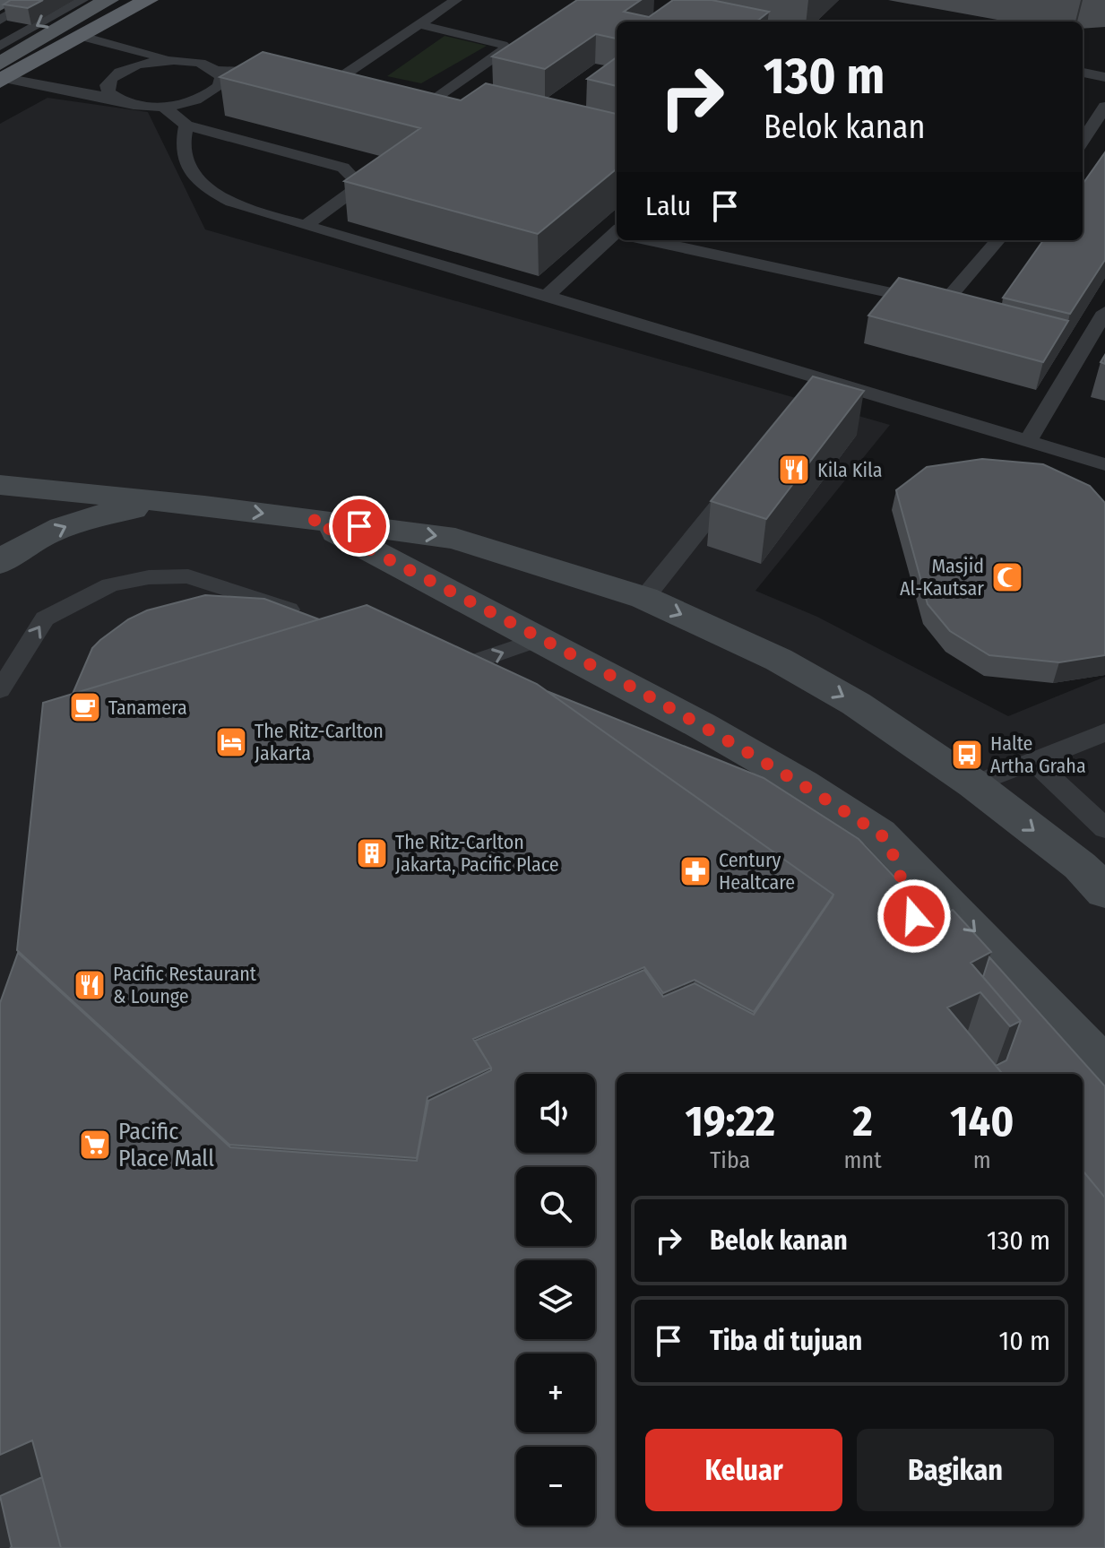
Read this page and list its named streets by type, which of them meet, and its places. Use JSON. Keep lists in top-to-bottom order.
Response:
{
  "places": {
    "restaurant": ["Kila Kila", "Pacific Restaurant & Lounge"],
    "mosque": ["Masjid Al-Kautsar"],
    "cafe": ["Tanamera"],
    "hotel": ["The Ritz-Carlton Jakarta"],
    "bus stop": ["Halte Artha Graha"],
    "building": ["The Ritz-Carlton Jakarta, Pacific Place"],
    "pharmacy": ["Century Healtcare"],
    "supermarket": ["Pacific Place Mall"]
  },
  "page": {
    "turn": ["130 m", "Belok kanan"],
    "then": "Lalu",
    "map_buttons": ["+", "−"],
    "eta": [
      "19:22",
      "Tiba",
      "2",
      "mnt",
      "140",
      "m"
    ],
    "list": [
      {
        "name": "Belok kanan",
        "value": "130 m"
      },
      {
        "name": "Tiba di tujuan",
        "value": "10 m"
      }
    ],
    "buttons": ["Keluar", "Bagikan"]
  }
}
